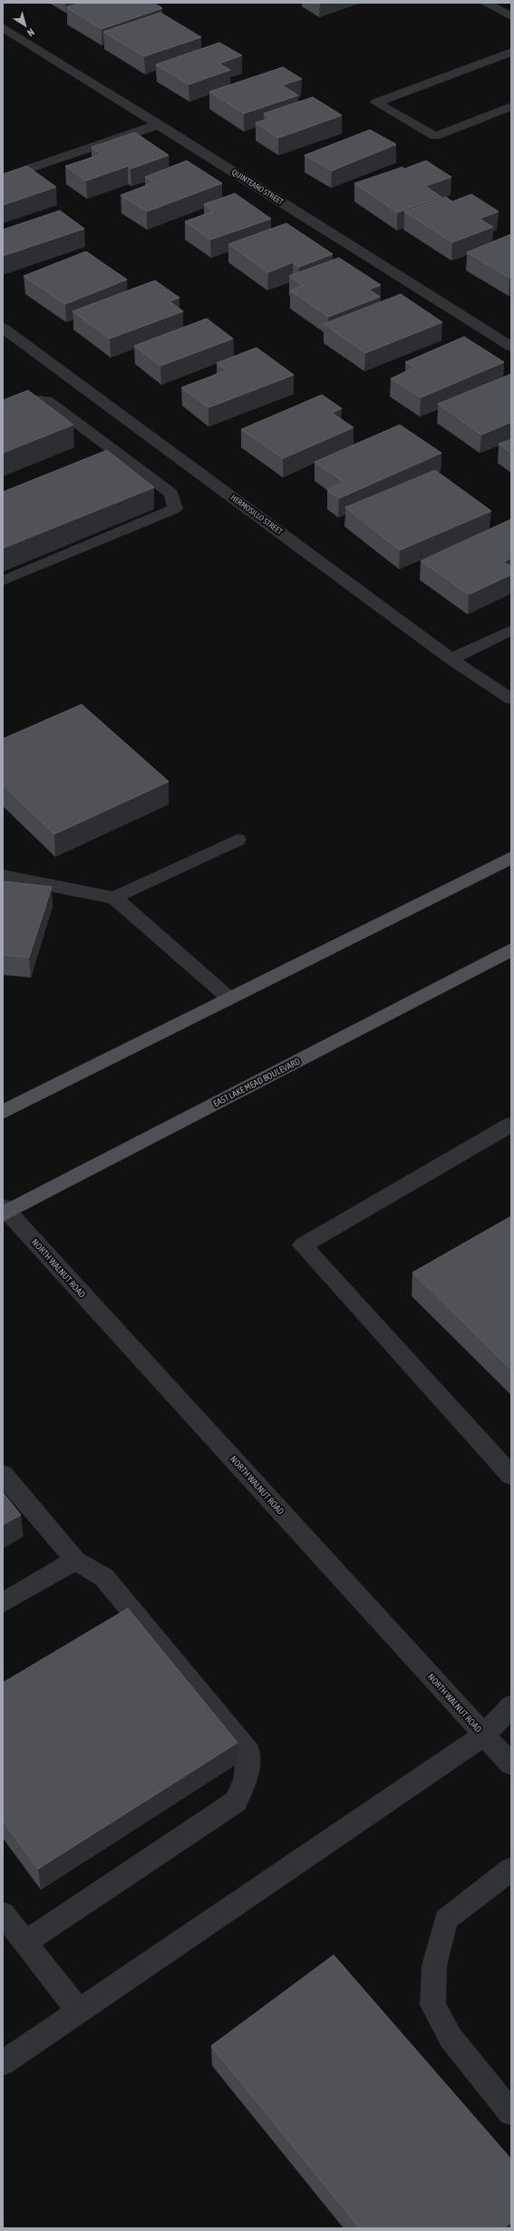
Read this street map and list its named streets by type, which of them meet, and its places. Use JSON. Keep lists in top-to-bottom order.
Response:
{
  "streets": {
    "main road": ["EAST LAKE MEAD BOULEVARD"],
    "street": ["QUINTEARO STREET", "HERMOSILLO STREET", "NORTH WALNUT ROAD"]
  },
  "crossings": [
    ["EAST LAKE MEAD BOULEVARD", "NORTH WALNUT ROAD"]
  ],
  "north": "bottom right"
}
